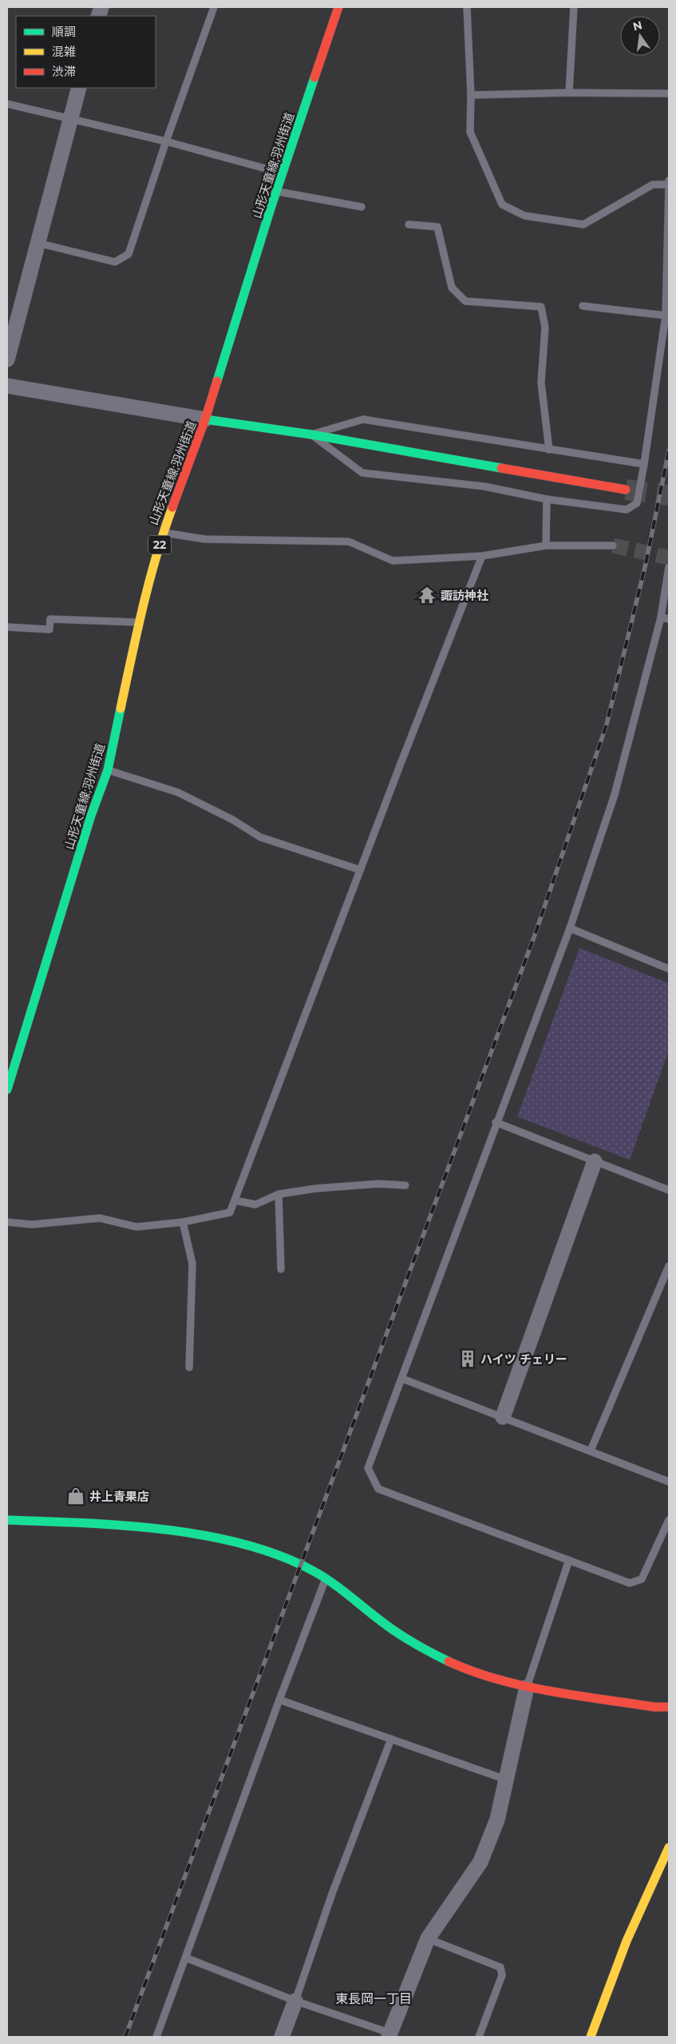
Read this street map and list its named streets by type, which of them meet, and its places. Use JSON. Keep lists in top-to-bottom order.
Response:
{
  "streets": {
    "street": ["山形天童線;羽州街道", "22"]
  },
  "districts": ["東長岡一丁目"],
  "places": {
    "temple": ["諏訪神社"],
    "building": ["ハイツ チェリー"],
    "shop": ["井上青果店"]
  },
  "legend": ["順調", "混雑", "渋滞"],
  "north": "top"
}
